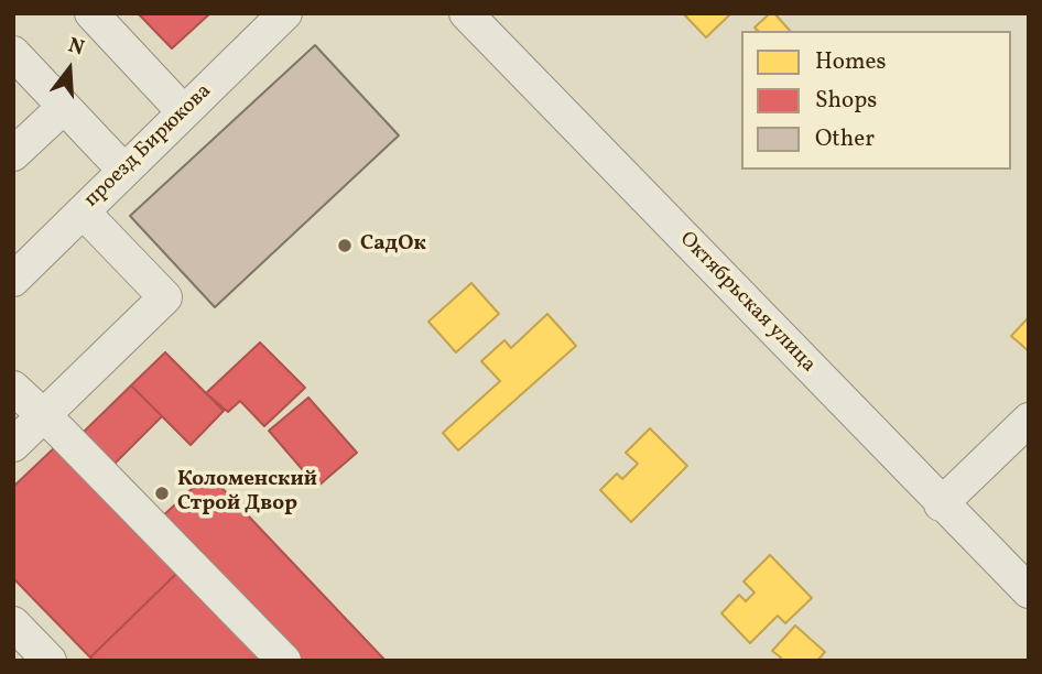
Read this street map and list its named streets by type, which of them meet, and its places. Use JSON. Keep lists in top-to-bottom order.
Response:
{
  "streets": {
    "street": ["проезд Бирюкова", "Октябрьская улица"]
  },
  "places": ["СадОк", "Коломенский Строй Двор"],
  "legend": ["Homes", "Shops", "Other"],
  "north": "top"
}
